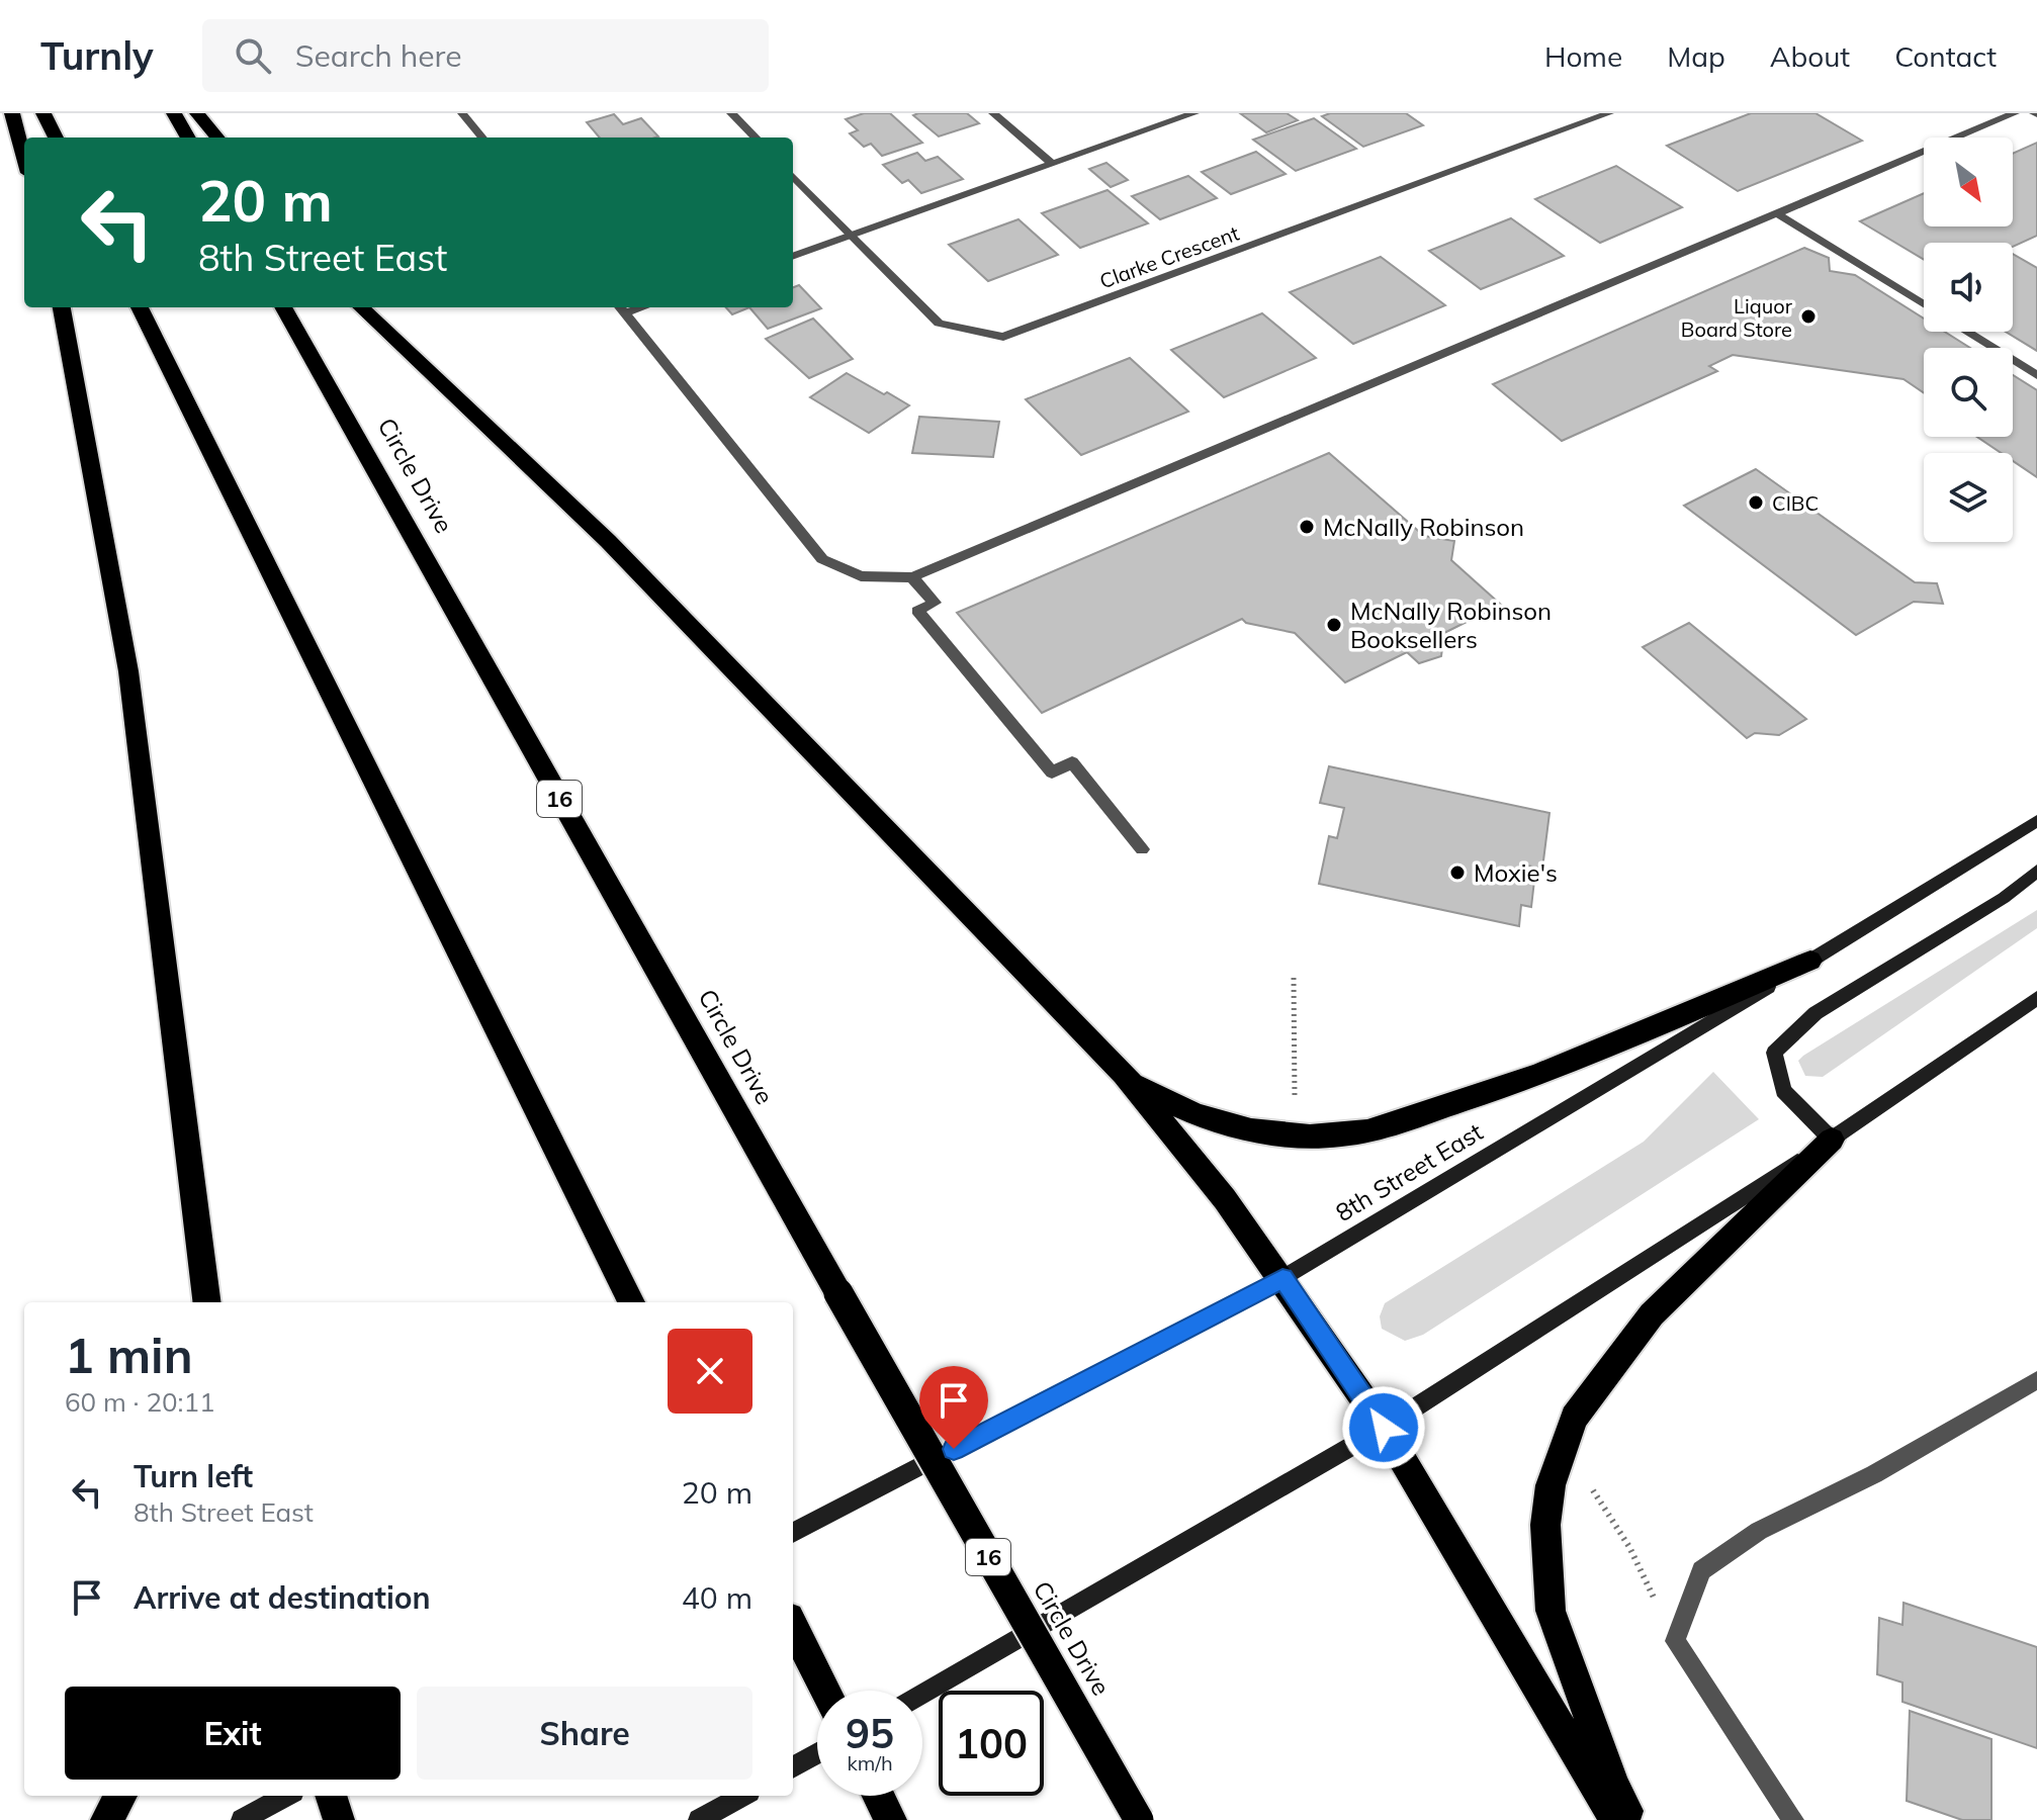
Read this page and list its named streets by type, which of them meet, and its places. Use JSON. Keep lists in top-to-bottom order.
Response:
{
  "streets": {
    "highway": ["Circle Drive", "16"],
    "main road": ["8th Street East"],
    "street": ["Clarke Crescent"]
  },
  "places": [
    "Liquor Board Store",
    "CIBC",
    "McNally Robinson",
    "McNally Robinson Booksellers",
    "Moxie's"
  ],
  "north": "bottom right",
  "page": {
    "header": "Turnly",
    "search": "Search here",
    "nav": [
      "Home",
      "Map",
      "About",
      "Contact"
    ],
    "turn": ["20 m", "8th Street East"],
    "heading": ["1 min", "60 m · 20:11"],
    "list": [
      {
        "name": "Turn left",
        "note": "8th Street East",
        "value": "20 m"
      },
      {
        "name": "Arrive at destination",
        "value": "40 m"
      }
    ],
    "buttons": ["Exit", "Share"],
    "speed": "95 km/h",
    "limit": "100"
  }
}
